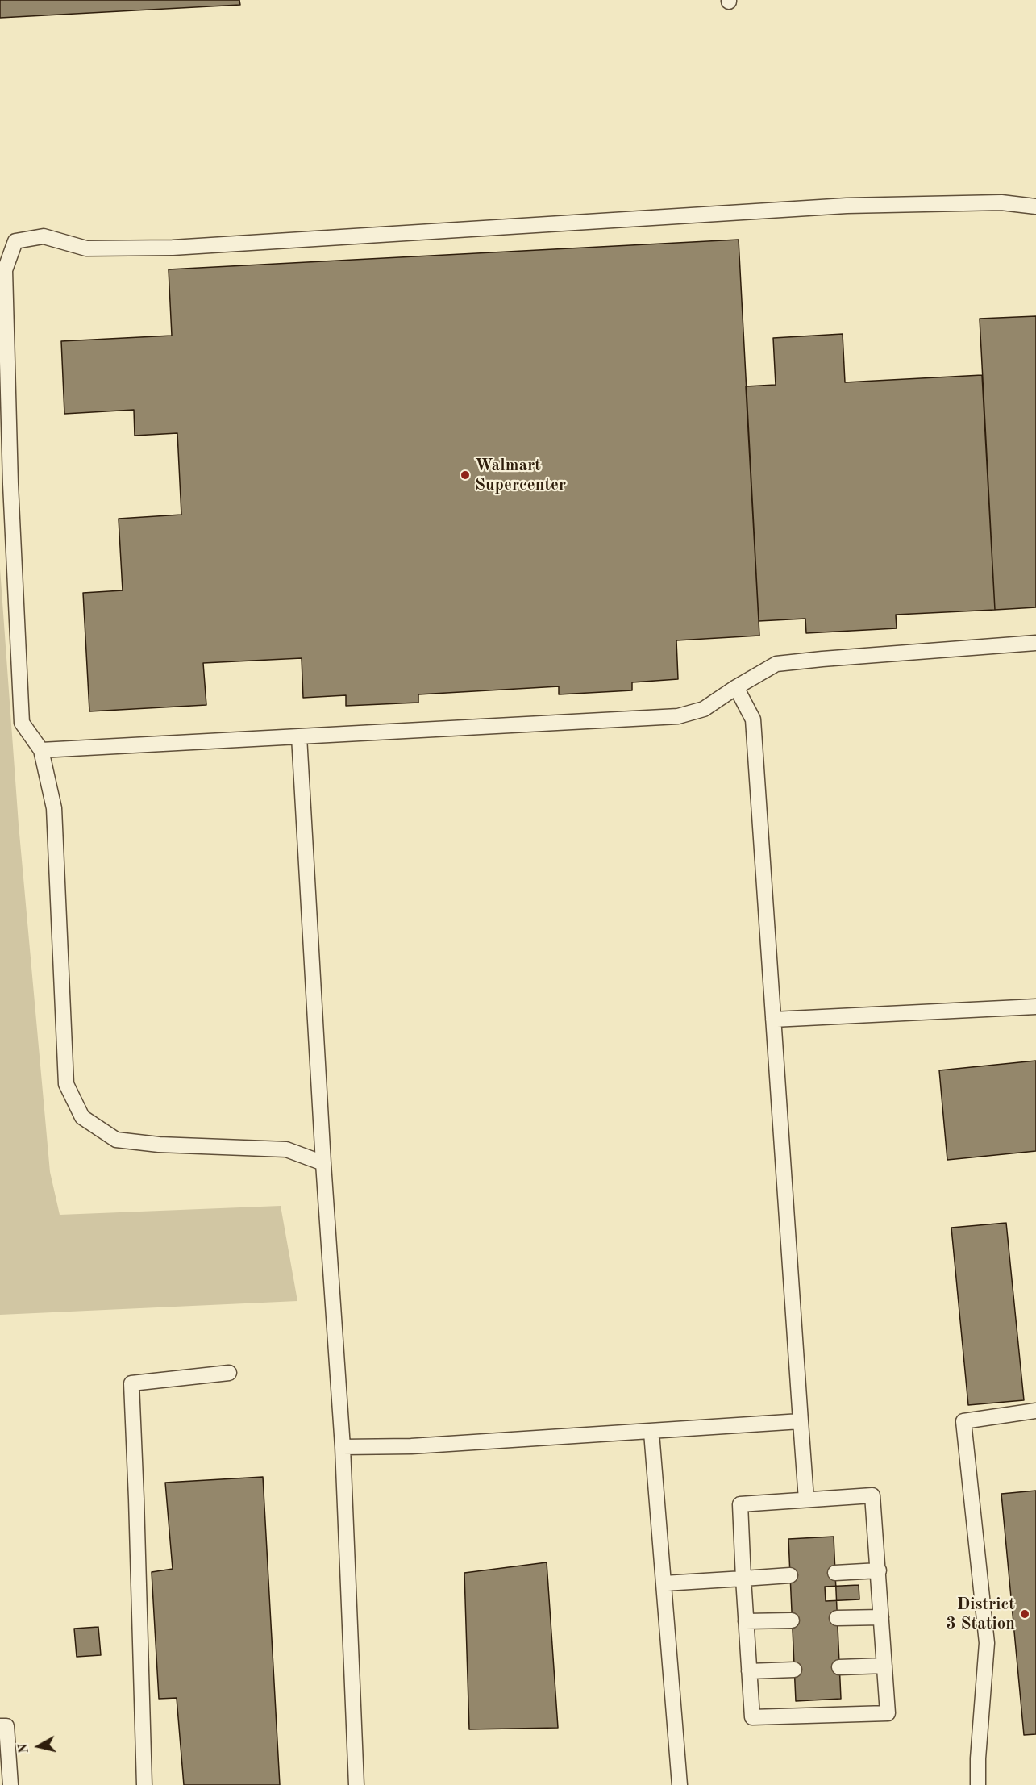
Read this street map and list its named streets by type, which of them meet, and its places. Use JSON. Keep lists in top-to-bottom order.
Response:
{
  "places": ["Walmart Supercenter", "District 3 Station"],
  "north": "left"
}
